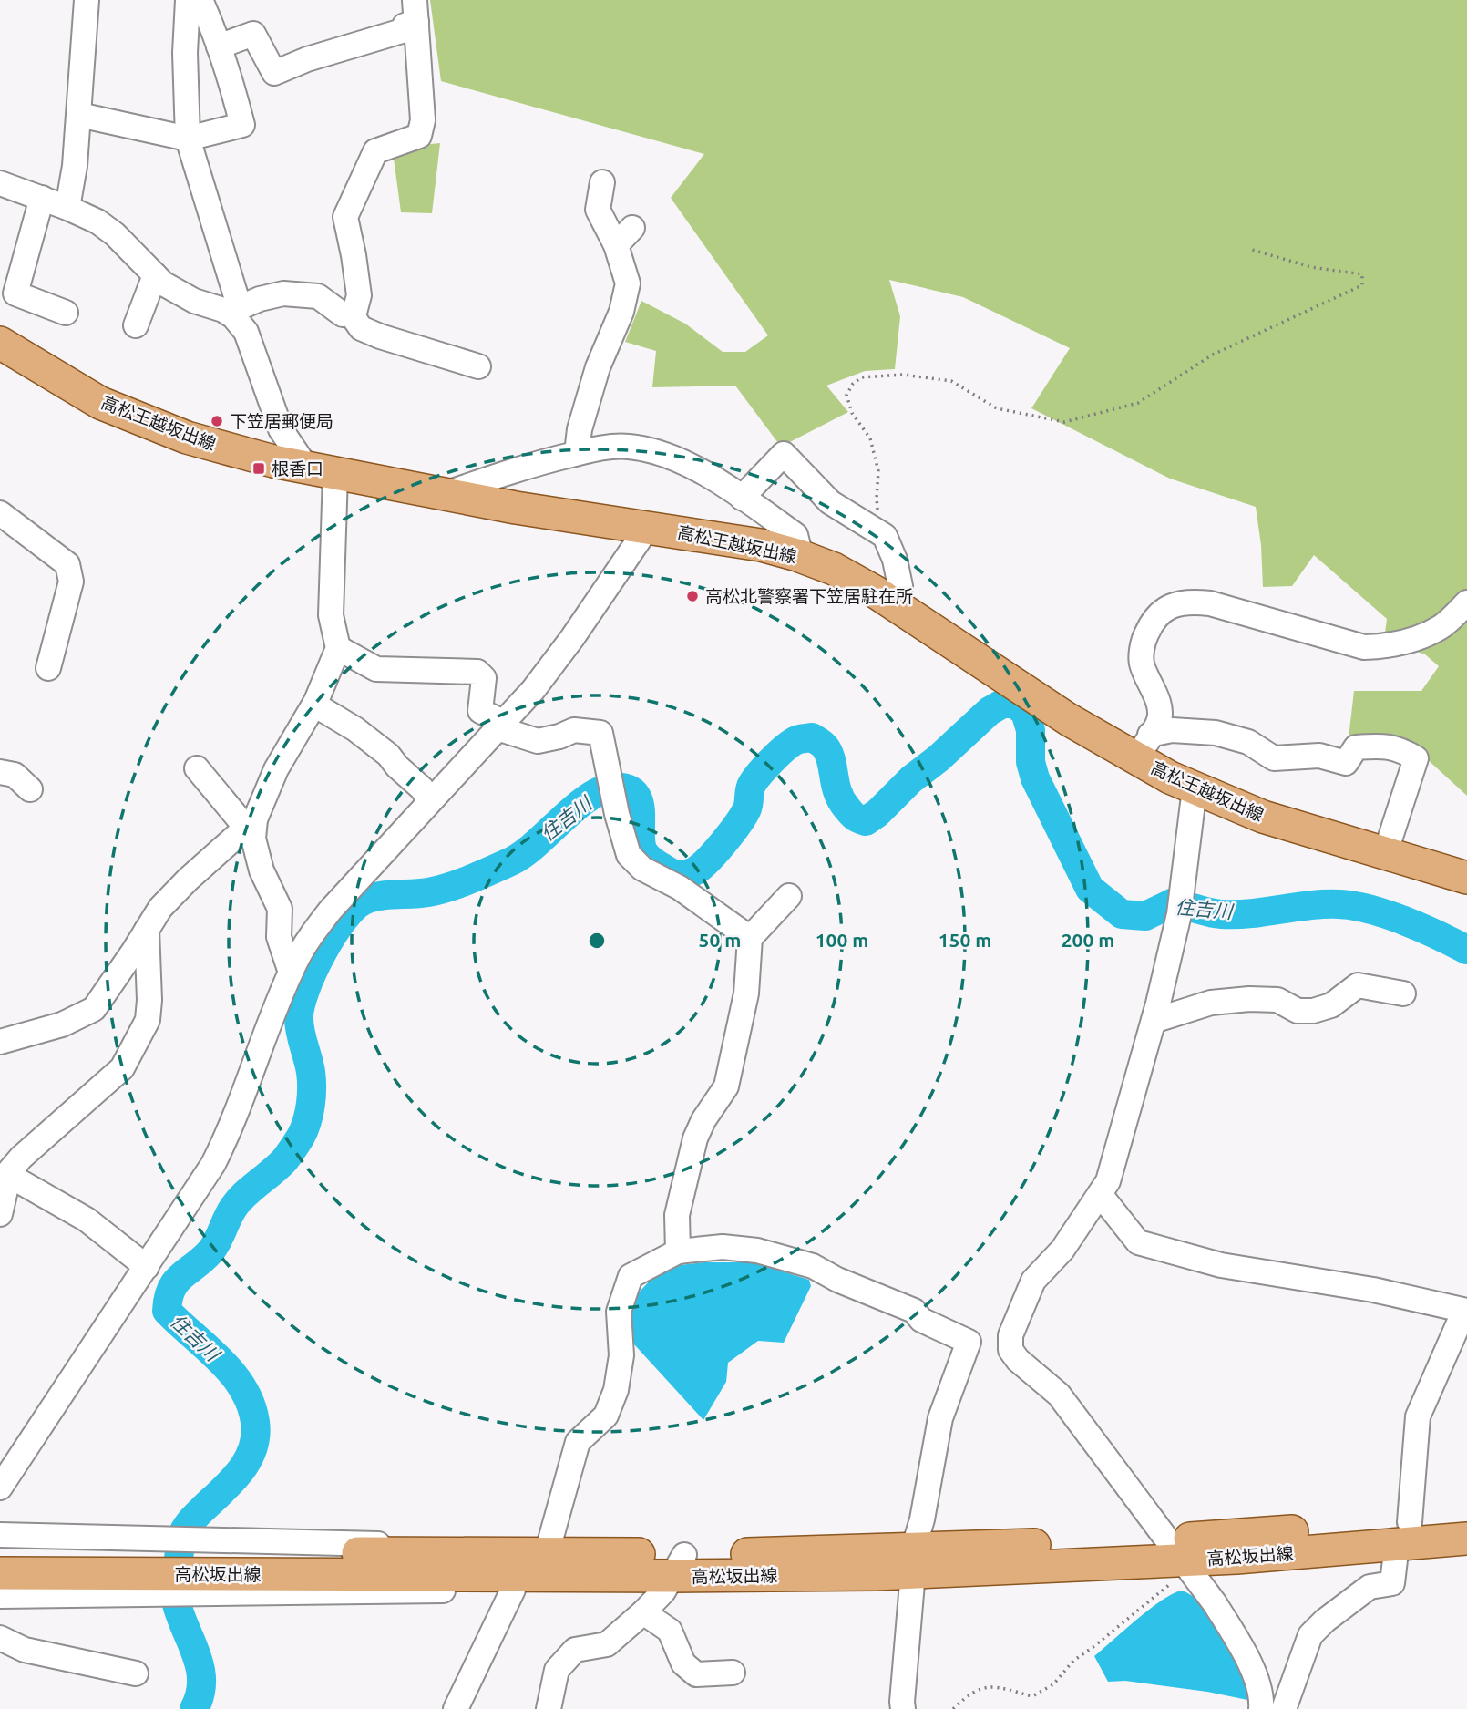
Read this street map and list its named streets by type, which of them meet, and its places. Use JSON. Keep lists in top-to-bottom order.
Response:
{
  "streets": {
    "main road": ["高松王越坂出線", "高松坂出線"]
  },
  "water": ["住吉川"],
  "places": {
    "other": ["下笠居郵便局", "高松北警察署下笠居駐在所"],
    "transit": ["根香口"]
  },
  "rings": [
    "50 m",
    "100 m",
    "150 m",
    "200 m"
  ]
}
